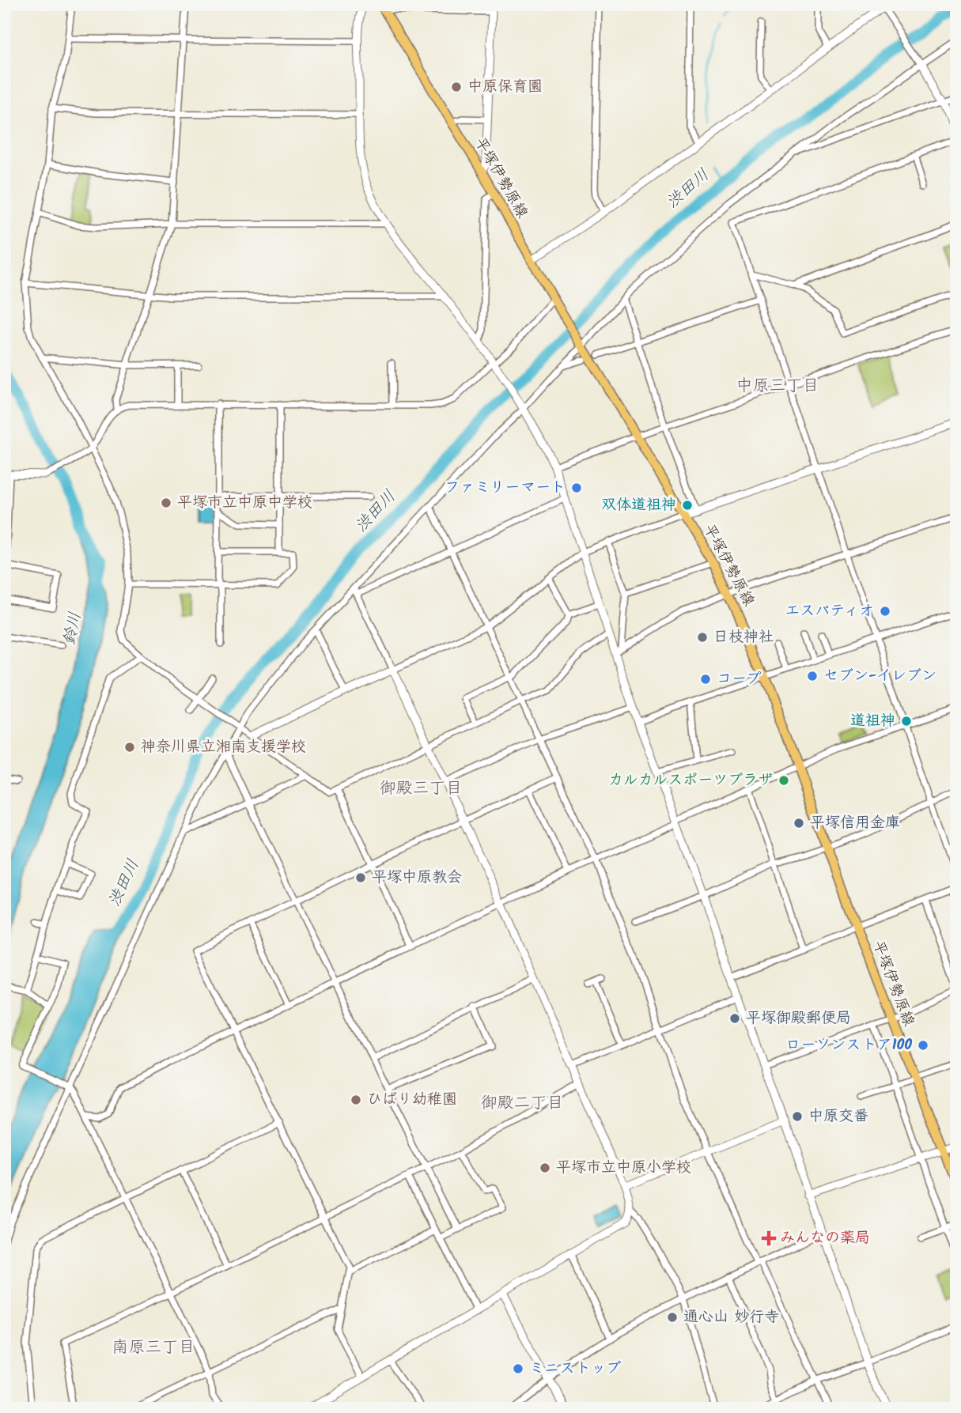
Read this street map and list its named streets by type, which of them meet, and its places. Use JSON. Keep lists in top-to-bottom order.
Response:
{
  "streets": {
    "main road": ["平塚伊勢原線"]
  },
  "districts": [
    "中原三丁目",
    "御殿三丁目",
    "御殿二丁目",
    "南原三丁目"
  ],
  "water": ["渋田川", "鈴川"],
  "places": {
    "other": [
      "中原保育園",
      "ファミリーマート",
      "平塚市立中原中学校",
      "双体道祖神",
      "エスパティオ",
      "日枝神社",
      "セブン-イレブン",
      "コープ",
      "道祖神",
      "神奈川県立湘南支援学校",
      "カルカルスポーツプラザ",
      "平塚信用金庫",
      "平塚中原教会",
      "平塚御殿郵便局",
      "ローソンストア100",
      "ひばり幼稚園",
      "中原交番",
      "平塚市立中原小学校",
      "通心山 妙行寺",
      "ミニストップ"
    ],
    "health": ["みんなの薬局"]
  }
}
